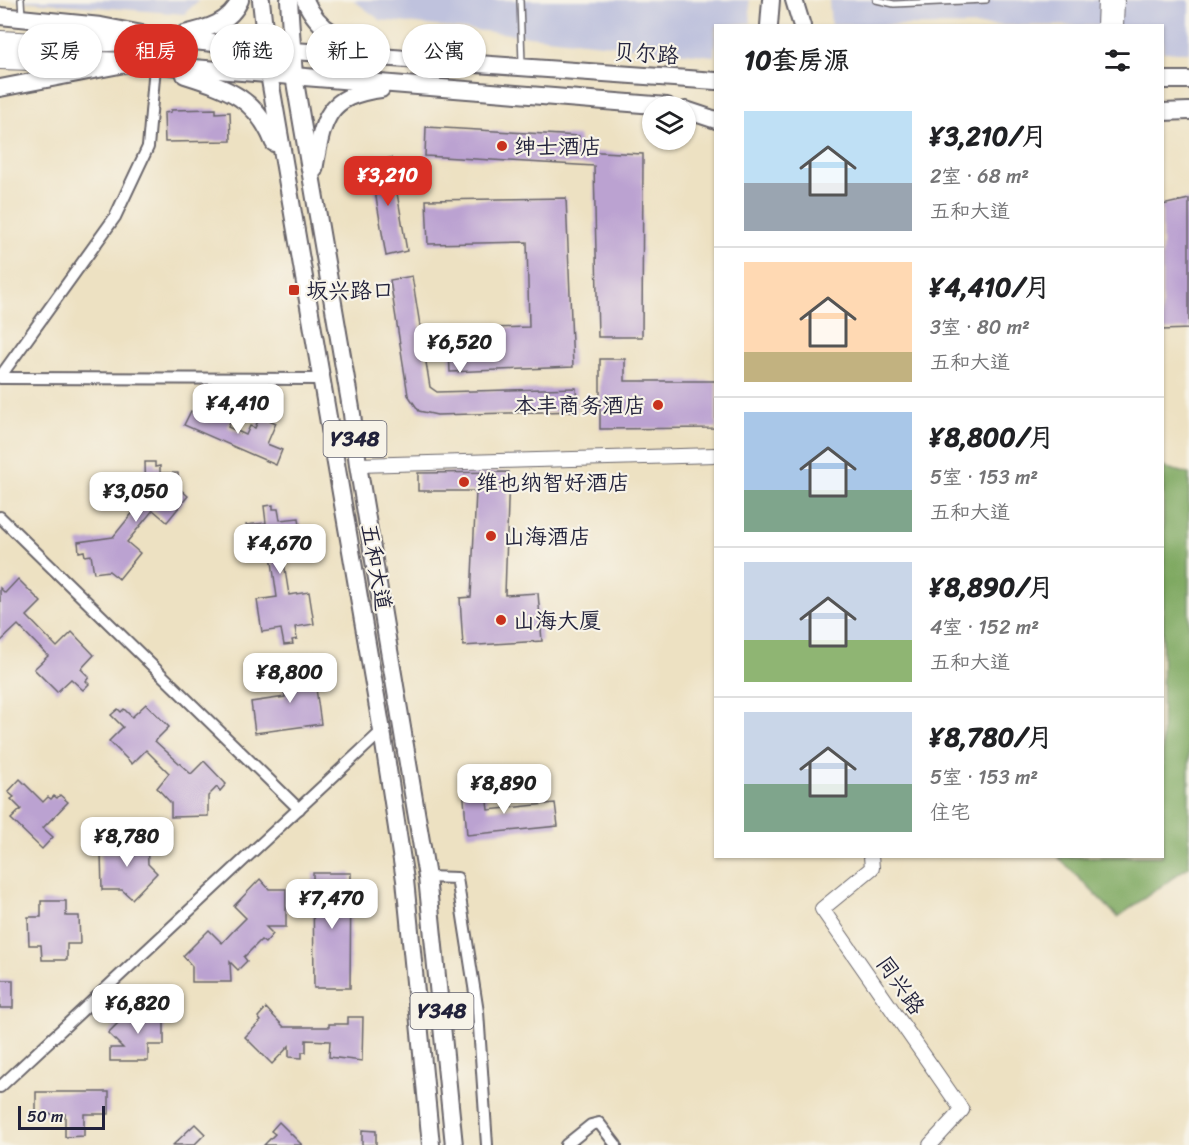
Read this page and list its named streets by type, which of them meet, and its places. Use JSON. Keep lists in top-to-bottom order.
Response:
{
  "streets": {
    "main road": ["贝尔路", "Y348", "五和大道"],
    "street": ["同兴路"]
  },
  "places": {
    "other": [
      "绅士酒店",
      "本丰商务酒店",
      "维也纳智好酒店",
      "山海酒店",
      "山海大厦"
    ],
    "transit": ["坂兴路口"]
  },
  "scale_bar": "50 m",
  "page": {
    "chip": [
      "买房",
      "租房",
      "筛选",
      "新上",
      "公寓"
    ],
    "heading": "10套房源",
    "list": [
      {
        "name": "¥3,210/月",
        "note": "2室 · 68 m² · 五和大道"
      },
      {
        "name": "¥4,410/月",
        "note": "3室 · 80 m² · 五和大道"
      },
      {
        "name": "¥8,800/月",
        "note": "5室 · 153 m² · 五和大道"
      },
      {
        "name": "¥8,890/月",
        "note": "4室 · 152 m² · 五和大道"
      },
      {
        "name": "¥8,780/月",
        "note": "5室 · 153 m² · 住宅"
      }
    ],
    "price": [
      "¥3,210",
      "¥6,520",
      "¥4,410",
      "¥3,050",
      "¥4,670",
      "¥8,800",
      "¥8,890",
      "¥8,780",
      "¥7,470",
      "¥6,820"
    ],
    "scale": "50 m"
  }
}
